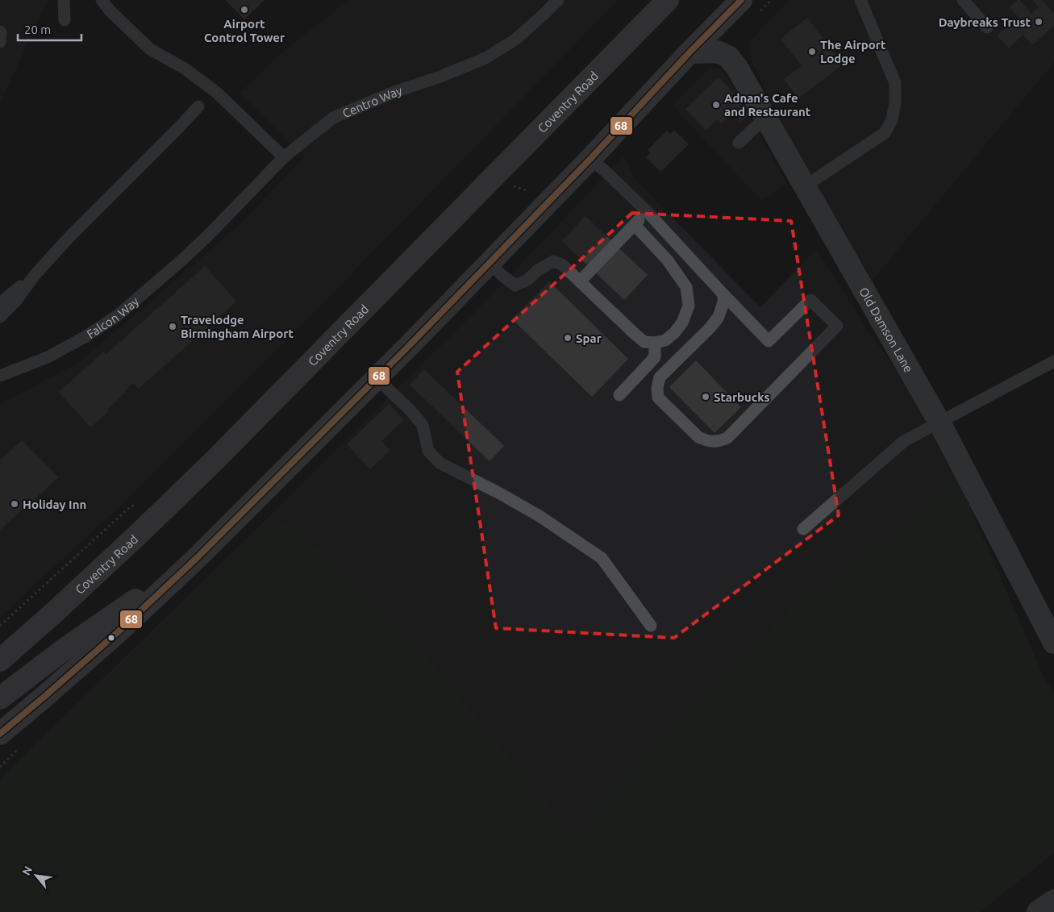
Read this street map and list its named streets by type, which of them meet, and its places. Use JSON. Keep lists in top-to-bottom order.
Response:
{
  "streets": {
    "highway": ["Coventry Road"],
    "street": ["Old Damson Lane"],
    "lane": ["Centro Way", "Falcon Way"]
  },
  "crossings": [
    ["Centro Way", "Falcon Way"]
  ],
  "places": [
    "Airport Control Tower",
    "Daybreaks Trust",
    "The Airport Lodge",
    "Adnan's Cafe and Restaurant",
    "Travelodge Birmingham Airport",
    "Spar",
    "Starbucks",
    "Holiday Inn"
  ],
  "lines": ["transit line 68"],
  "scale_bar": "20 m",
  "north": "top left"
}
